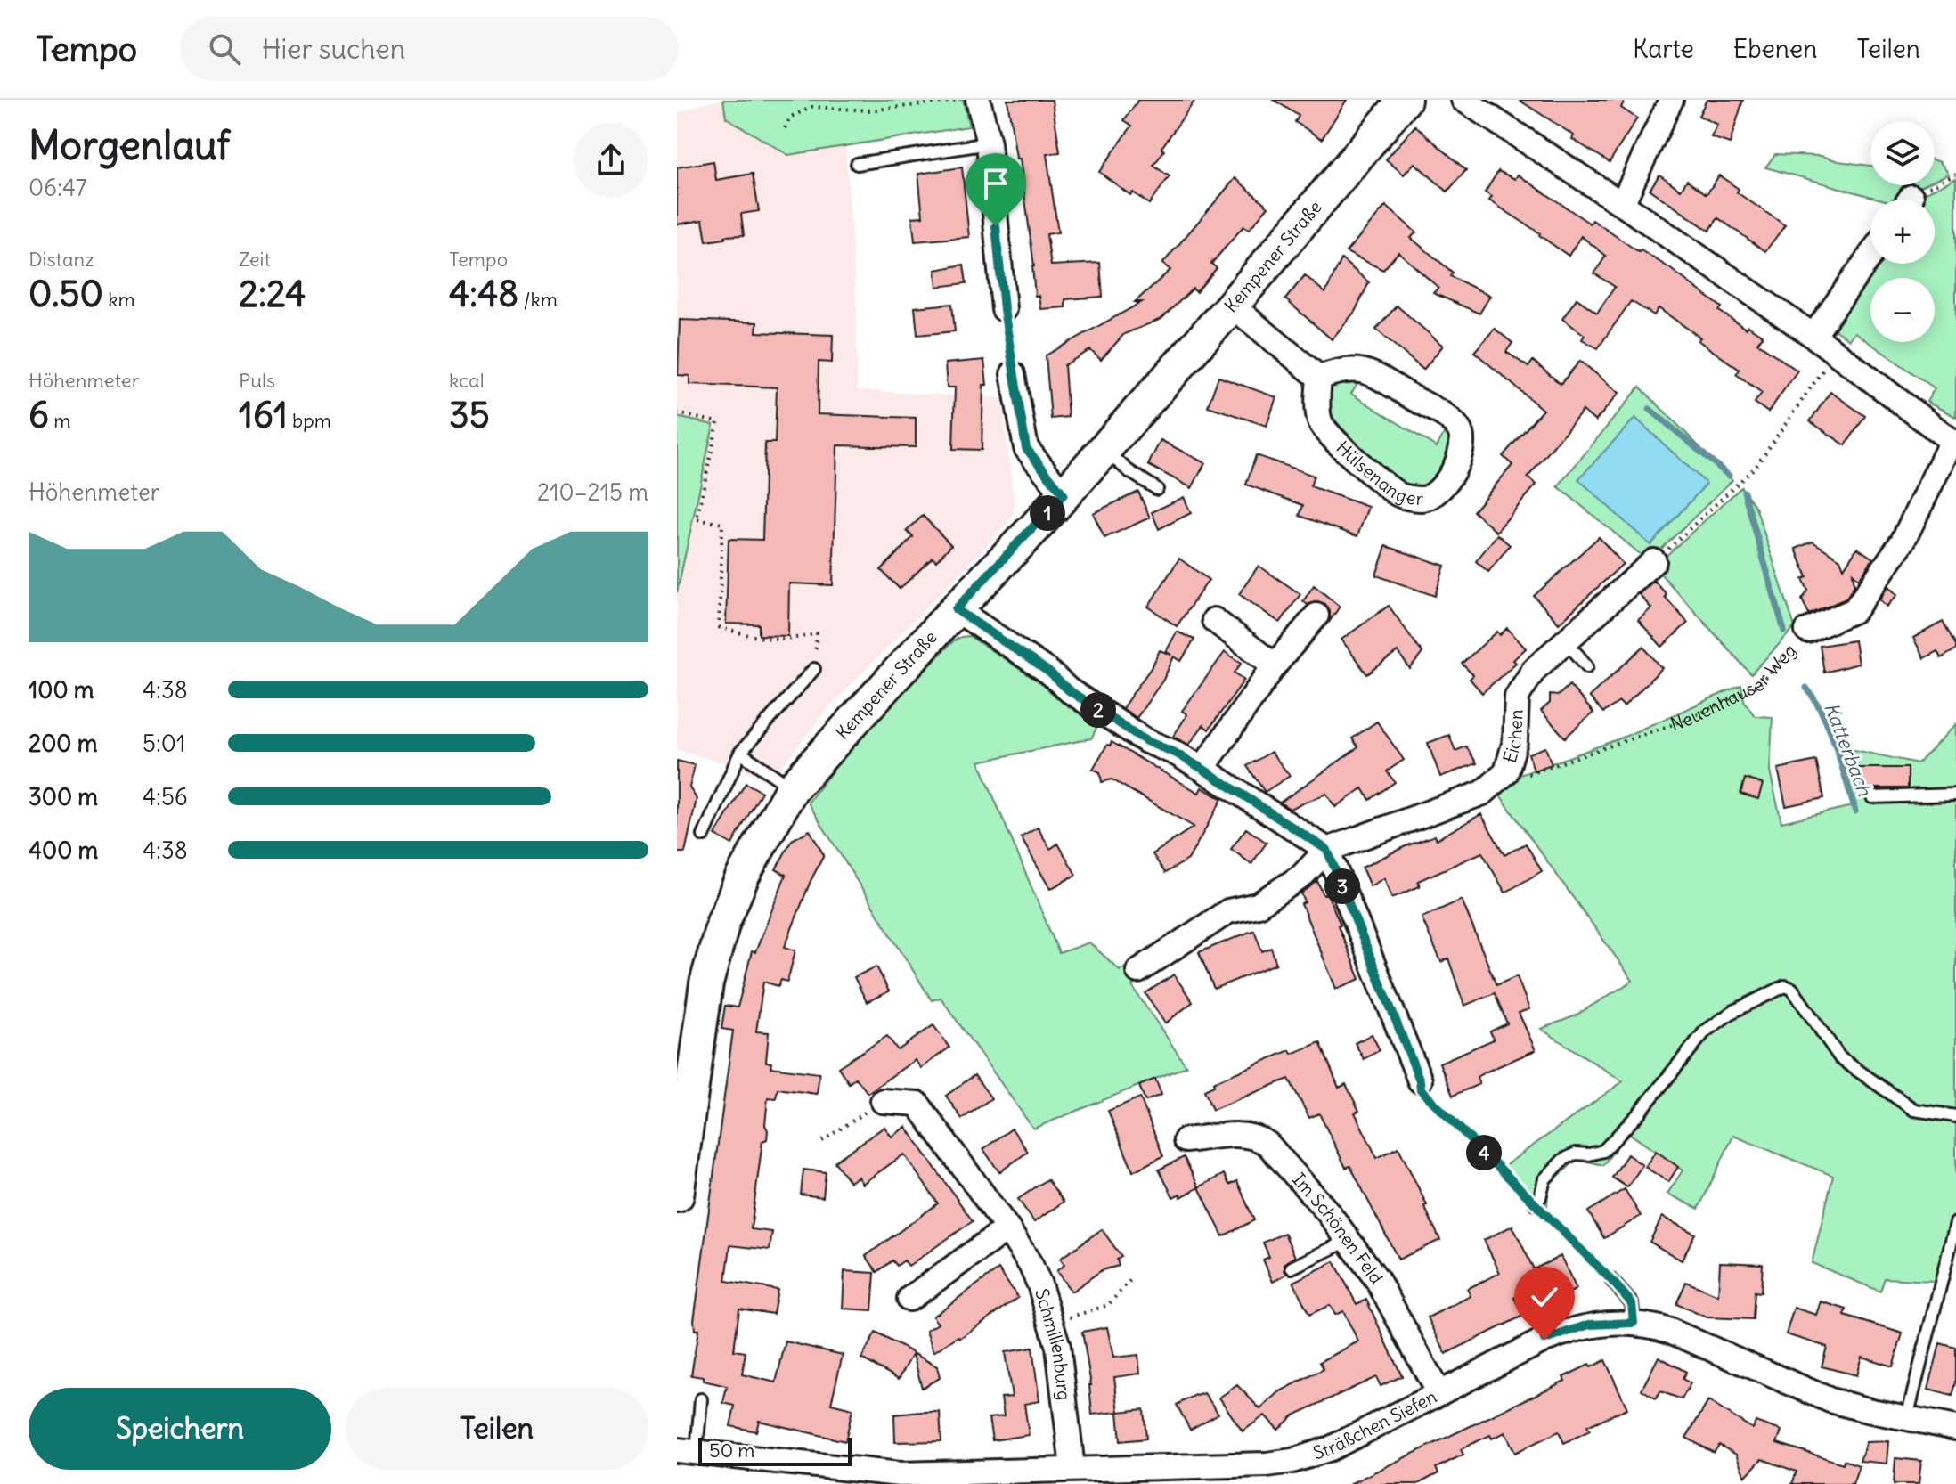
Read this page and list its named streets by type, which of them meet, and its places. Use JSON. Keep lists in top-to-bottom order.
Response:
{
  "streets": {
    "main road": ["Kempener Straße"],
    "street": [
      "Hülsenanger",
      "Neuenhauser Weg",
      "Eichen",
      "Im Schönen Feld",
      "Schmillenburg",
      "Sträßchen Siefen"
    ]
  },
  "crossings": [
    ["Neuenhauser Weg", "Eichen"],
    ["Im Schönen Feld", "Sträßchen Siefen"],
    ["Schmillenburg", "Sträßchen Siefen"]
  ],
  "water": ["Katterbach"],
  "scale_bar": "50 m",
  "page": {
    "header": "Tempo",
    "search": "Hier suchen",
    "nav": ["Karte", "Ebenen", "Teilen"],
    "heading": ["Morgenlauf", "06:47"],
    "map_buttons": ["+", "−"],
    "stats": [
      ["Distanz", "0.50 km"],
      ["Zeit", "2:24"],
      ["Tempo", "4:48 /km"],
      ["Höhenmeter", "6 m"],
      ["Puls", "161 bpm"],
      ["kcal", "35"]
    ],
    "chart": ["Höhenmeter", "210–215 m"],
    "pins": [
      "1",
      "2",
      "3",
      "4"
    ],
    "list": [
      {
        "name": "100 m",
        "note": "4:38"
      },
      {
        "name": "200 m",
        "note": "5:01"
      },
      {
        "name": "300 m",
        "note": "4:56"
      },
      {
        "name": "400 m",
        "note": "4:38"
      }
    ],
    "buttons": ["Speichern", "Teilen"],
    "scale": "50 m"
  }
}
